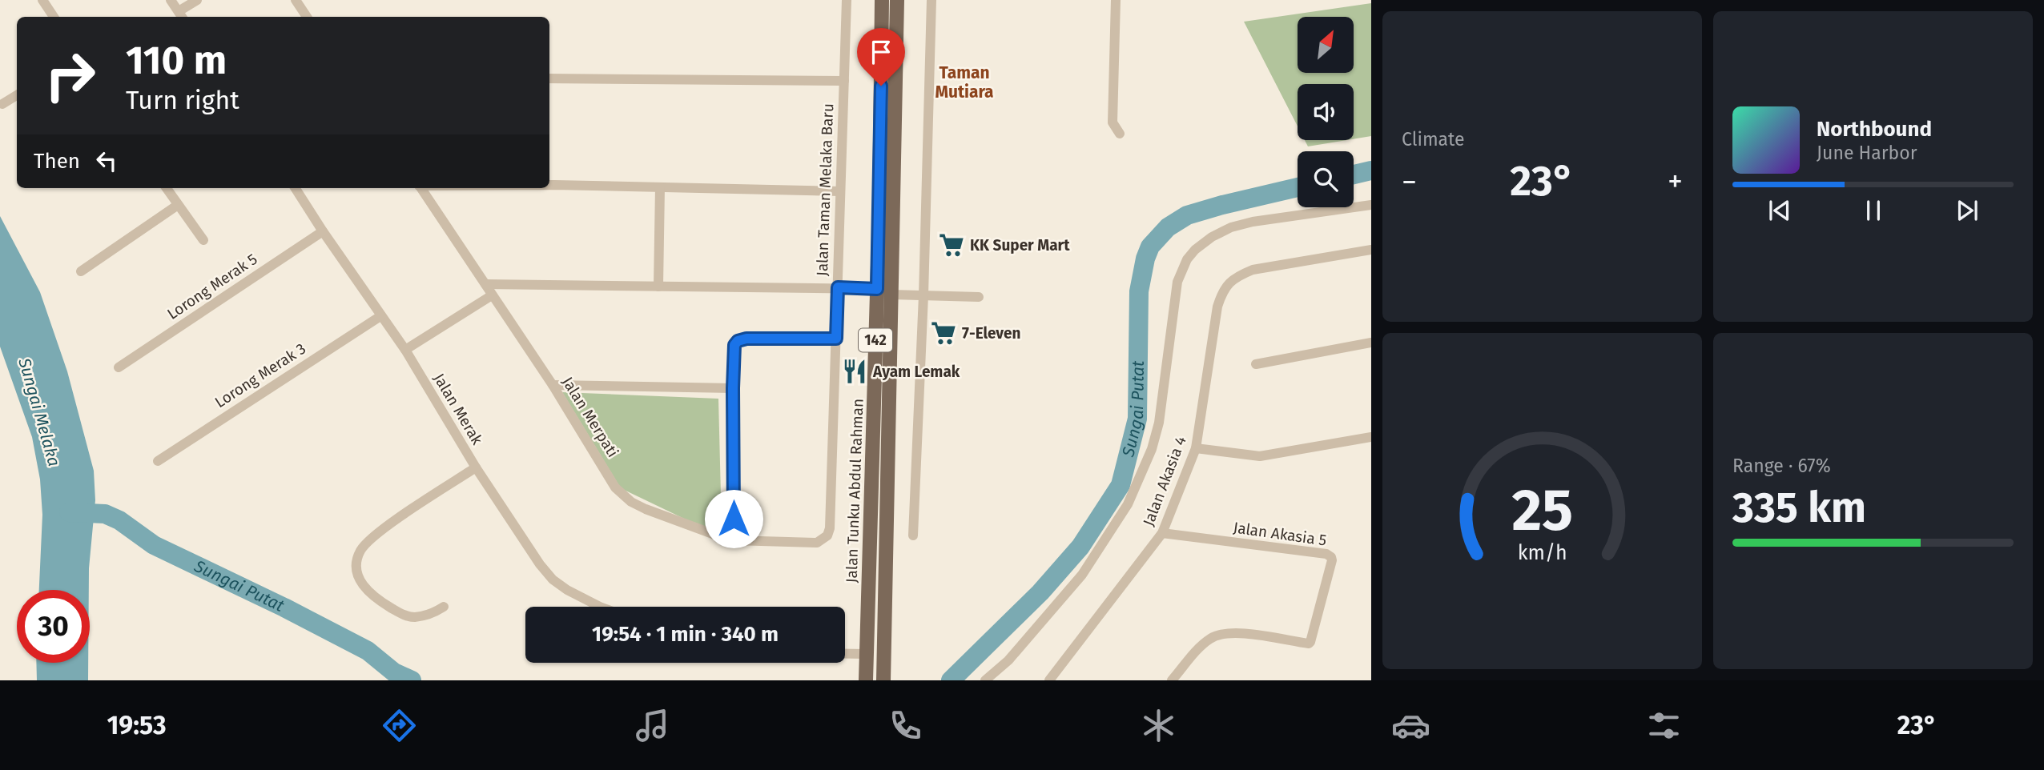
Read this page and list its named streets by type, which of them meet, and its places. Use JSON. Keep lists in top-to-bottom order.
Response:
{
  "streets": {
    "main road": ["142", "Jalan Tunku Abdul Rahman"],
    "street": [
      "Jalan Taman Melaka Baru",
      "Lorong Merak 5",
      "Lorong Merak 3",
      "Jalan Merak",
      "Jalan Merpati",
      "Jalan Akasia 4",
      "Jalan Akasia 5"
    ]
  },
  "crossings": [
    ["Jalan Taman Melaka Baru", "Jalan Merpati"],
    ["Lorong Merak 5", "Jalan Merak"],
    ["Lorong Merak 3", "Jalan Merak"],
    ["Jalan Akasia 4", "Jalan Akasia 5"]
  ],
  "districts": ["Taman Mutiara"],
  "water": ["Sungai Putat", "Sungai Melaka"],
  "places": {
    "supermarket": ["KK Super Mart", "7-Eleven"],
    "restaurant": ["Ayam Lemak"]
  },
  "north": "top right",
  "page": {
    "tile": [
      "Climate",
      ["Range · 67%", "335 km"]
    ],
    "turn": ["110 m", "Turn right"],
    "song": ["Northbound", "June Harbor"],
    "then": "Then",
    "heat": ["−", "23°", "+"],
    "limit": "30",
    "trip": "19:54 · 1 min · 340 m",
    "tabs": ["19:53", "23°"],
    "gauge": ["25", "km/h"]
  }
}
